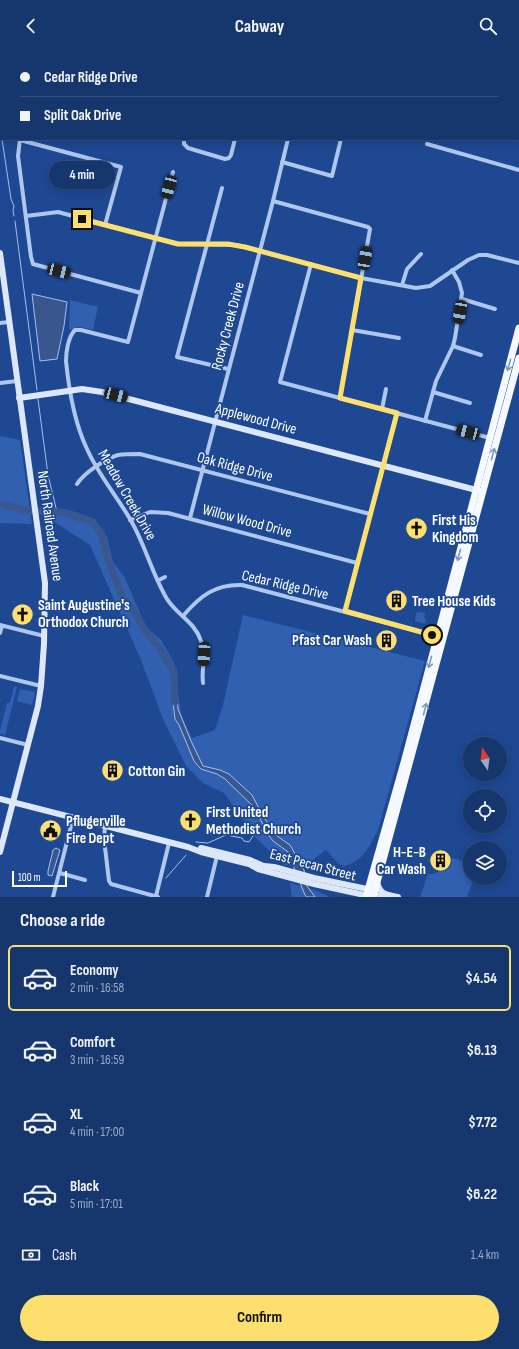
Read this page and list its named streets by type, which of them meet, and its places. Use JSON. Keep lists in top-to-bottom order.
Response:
{
  "streets": {
    "street": [
      "Rocky Creek Drive",
      "Applewood Drive",
      "Oak Ridge Drive",
      "Meadow Creek Drive",
      "Willow Wood Drive",
      "North Railroad Avenue",
      "Cedar Ridge Drive",
      "East Pecan Street"
    ]
  },
  "crossings": [
    ["Rocky Creek Drive", "Applewood Drive"],
    ["Rocky Creek Drive", "Oak Ridge Drive"],
    ["Rocky Creek Drive", "Willow Wood Drive"],
    ["Applewood Drive", "Meadow Creek Drive"],
    ["Applewood Drive", "North Railroad Avenue"],
    ["Oak Ridge Drive", "Meadow Creek Drive"],
    ["Meadow Creek Drive", "Willow Wood Drive"],
    ["Meadow Creek Drive", "Cedar Ridge Drive"],
    ["North Railroad Avenue", "East Pecan Street"]
  ],
  "places": {
    "church": ["First His Kingdom", "Saint Augustine's Orthodox Church", "First United Methodist Church"],
    "building": [
      "Tree House Kids",
      "Pfast Car Wash",
      "Cotton Gin",
      "H-E-B Car Wash"
    ],
    "public building": ["Pflugerville Fire Dept"]
  },
  "scale_bar": "100 m",
  "north": "top",
  "page": {
    "header": "Cabway",
    "banner": ["Cedar Ridge Drive", "Split Oak Drive"],
    "bubble": "4 min",
    "scale": "100 m",
    "heading": "Choose a ride",
    "list": [
      {
        "name": "Economy",
        "note": "2 min · 16:58",
        "value": "$4.54"
      },
      {
        "name": "Comfort",
        "note": "3 min · 16:59",
        "value": "$6.13"
      },
      {
        "name": "XL",
        "note": "4 min · 17:00",
        "value": "$7.72"
      },
      {
        "name": "Black",
        "note": "5 min · 17:01",
        "value": "$6.22"
      }
    ],
    "pay": ["Cash", "1.4 km"],
    "buttons": "Confirm"
  }
}
